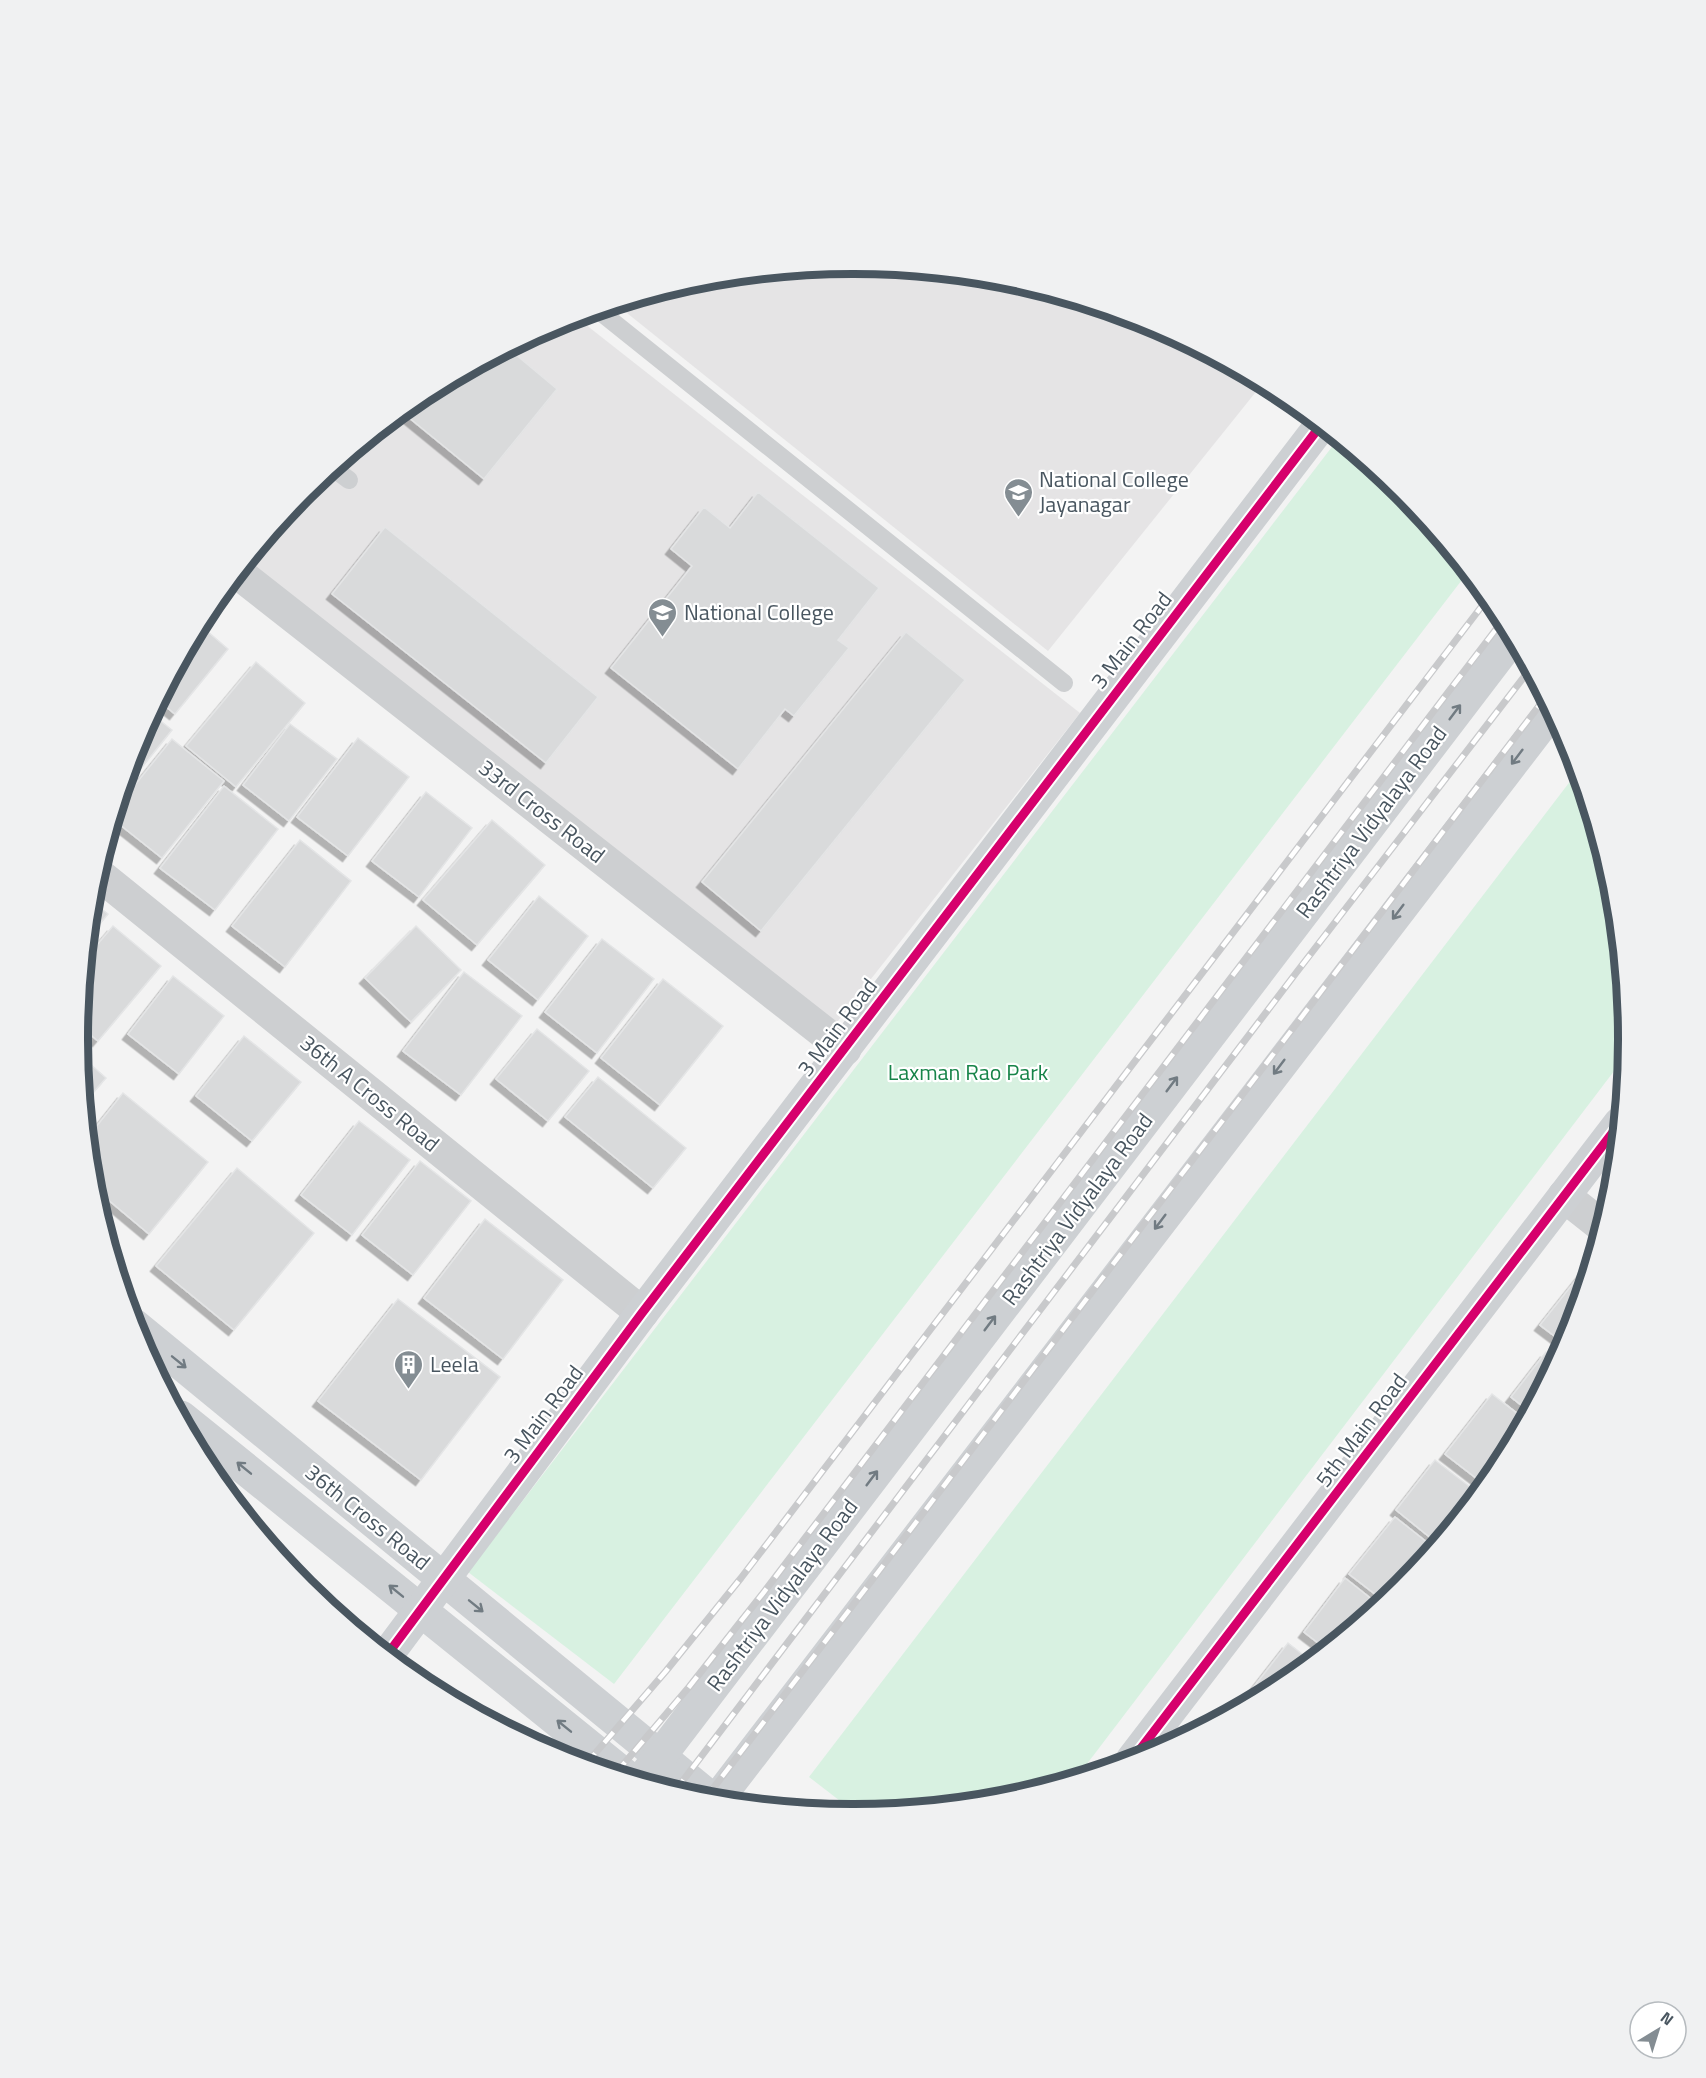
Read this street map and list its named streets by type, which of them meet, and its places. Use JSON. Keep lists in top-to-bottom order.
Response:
{
  "streets": {
    "main road": [
      "3 Main Road",
      "Rashtriya Vidyalaya Road",
      "5th Main Road",
      "36th Cross Road"
    ],
    "street": ["33rd Cross Road", "36th A Cross Road"]
  },
  "crossings": [
    ["3 Main Road", "33rd Cross Road"],
    ["3 Main Road", "36th A Cross Road"],
    ["3 Main Road", "36th Cross Road"],
    ["Rashtriya Vidyalaya Road", "36th Cross Road"]
  ],
  "parks": ["Laxman Rao Park"],
  "places": {
    "school or university": ["National College Jayanagar", "National College"],
    "building": ["Leela"]
  },
  "north": "top right"
}
